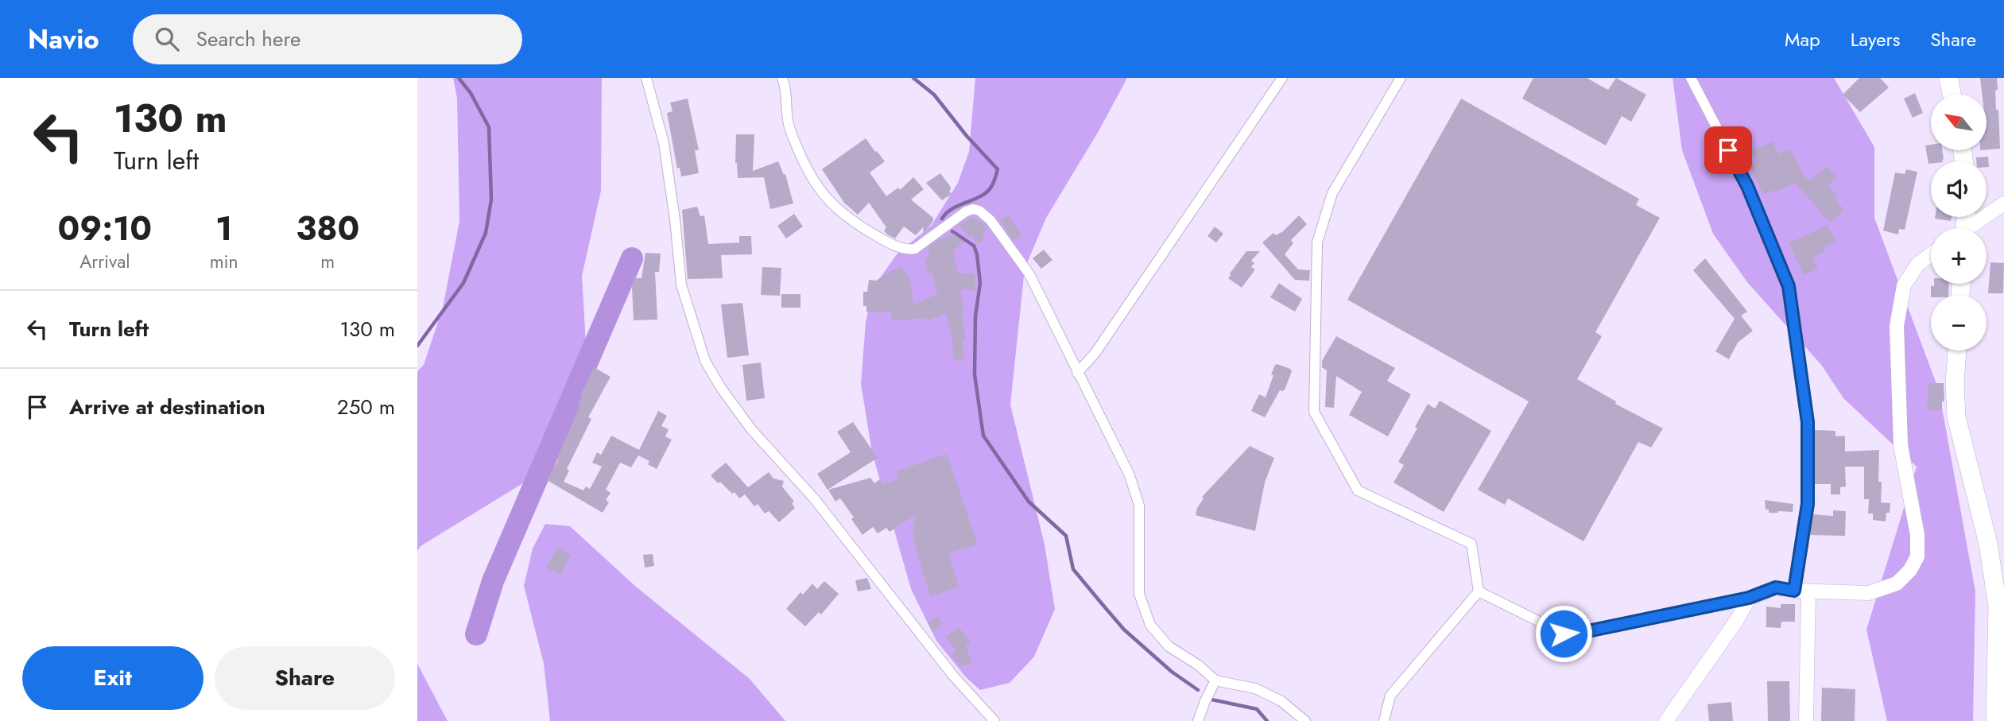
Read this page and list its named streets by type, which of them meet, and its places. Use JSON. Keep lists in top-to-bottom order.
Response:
{
  "north": "top left",
  "page": {
    "header": "Navio",
    "search": "Search here",
    "nav": ["Map", "Layers", "Share"],
    "turn": ["130 m", "Turn left"],
    "map_buttons": ["+", "−"],
    "eta": [
      "09:10",
      "Arrival",
      "1",
      "min",
      "380",
      "m"
    ],
    "list": [
      {
        "name": "Turn left",
        "value": "130 m"
      },
      {
        "name": "Arrive at destination",
        "value": "250 m"
      }
    ],
    "buttons": ["Exit", "Share"]
  }
}
